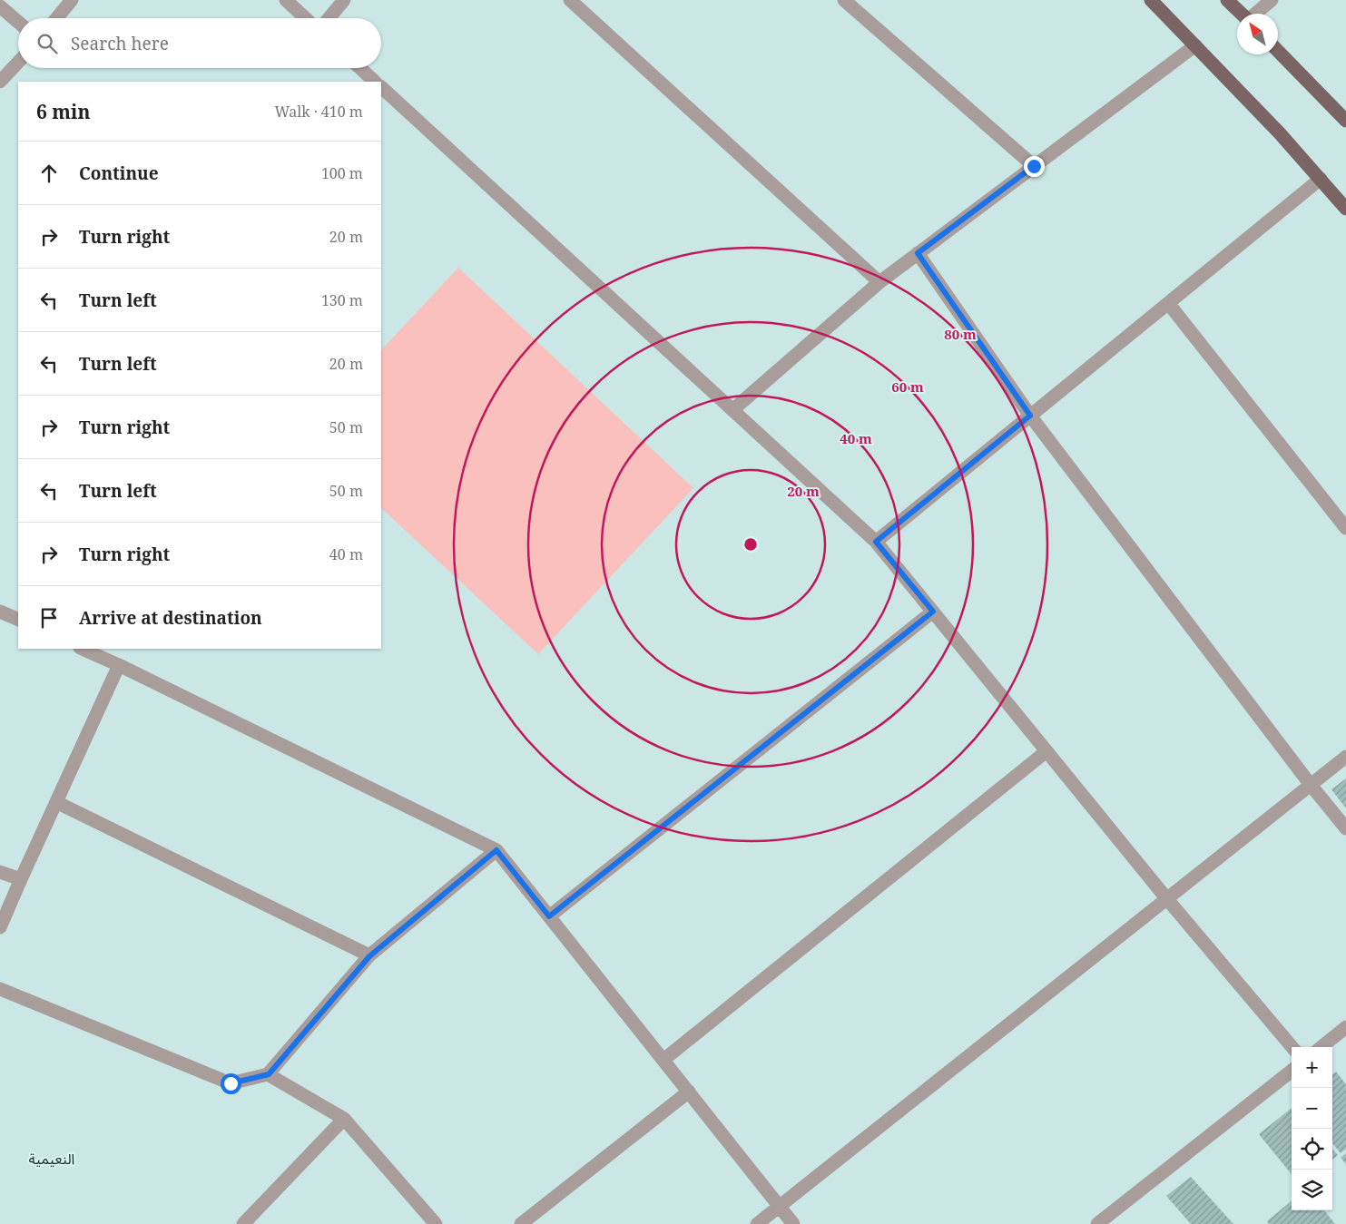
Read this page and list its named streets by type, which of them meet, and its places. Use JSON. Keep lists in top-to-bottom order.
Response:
{
  "districts": ["النعيمية"],
  "north": "top left",
  "page": {
    "search": "Search here",
    "heading": ["6 min", "Walk · 410 m"],
    "list": [
      ["Continue", "100 m"],
      ["Turn right", "20 m"],
      ["Turn left", "130 m"],
      ["Turn left", "20 m"],
      ["Turn right", "50 m"],
      ["Turn left", "50 m"],
      ["Turn right", "40 m"],
      "Arrive at destination"
    ],
    "map_buttons": ["+", "−"]
  },
  "rings": [
    "80 m",
    "60 m",
    "40 m",
    "20 m"
  ]
}
